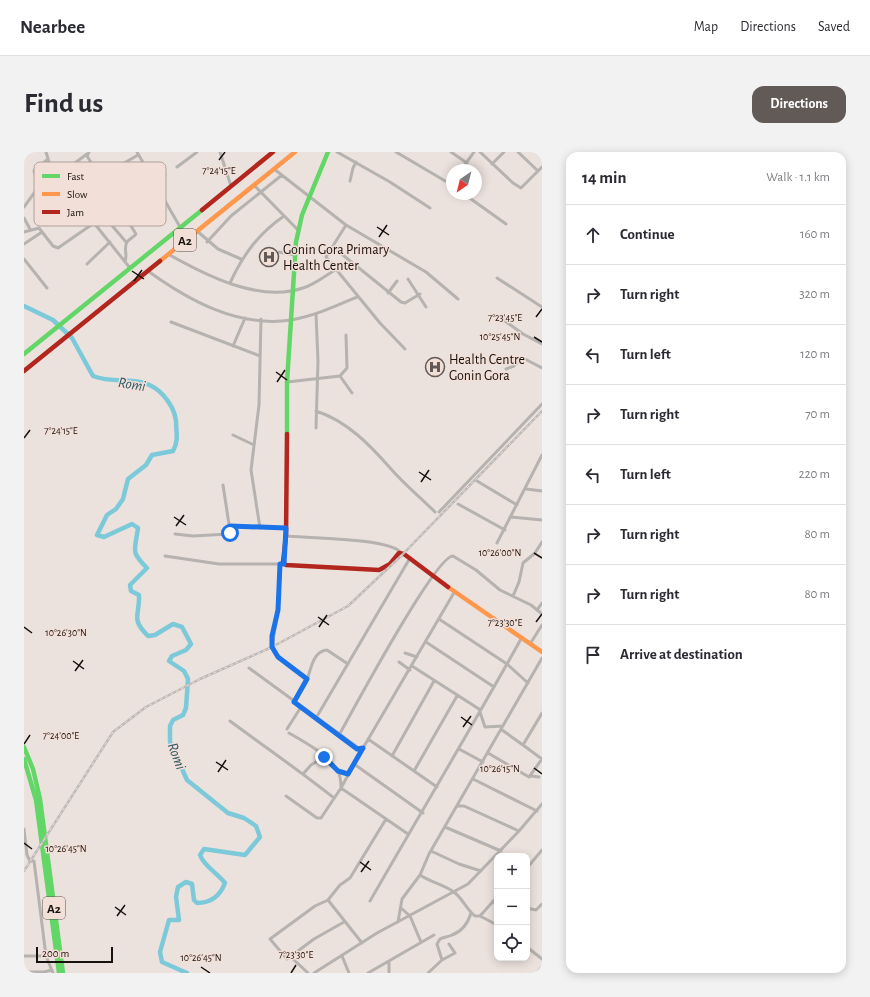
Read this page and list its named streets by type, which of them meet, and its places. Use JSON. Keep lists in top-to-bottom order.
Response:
{
  "streets": {
    "main road": ["A2"]
  },
  "water": ["Romi"],
  "places": {
    "hospital": ["Gonin Gora Primary Health Center", "Health Centre Gonin Gora"]
  },
  "legend": ["Fast", "Slow", "Jam"],
  "scale_bar": "200 m",
  "north": "bottom left",
  "page": {
    "header": "Nearbee",
    "nav": ["Map", "Directions", "Saved"],
    "buttons": "Directions",
    "title": "Find us",
    "heading": ["14 min", "Walk · 1.1 km"],
    "list": [
      ["Continue", "160 m"],
      ["Turn right", "320 m"],
      ["Turn left", "120 m"],
      ["Turn right", "70 m"],
      ["Turn left", "220 m"],
      ["Turn right", "80 m"],
      ["Turn right", "80 m"],
      "Arrive at destination"
    ],
    "map_buttons": ["+", "−"],
    "scale": "200 m"
  },
  "coordinates": [
    "7°24'15\"E",
    "7°23'45\"E",
    "10°25'45\"N",
    "10°26'00\"N",
    "7°23'30\"E",
    "10°26'30\"N",
    "7°24'00\"E",
    "10°26'15\"N",
    "10°26'45\"N"
  ]
}
